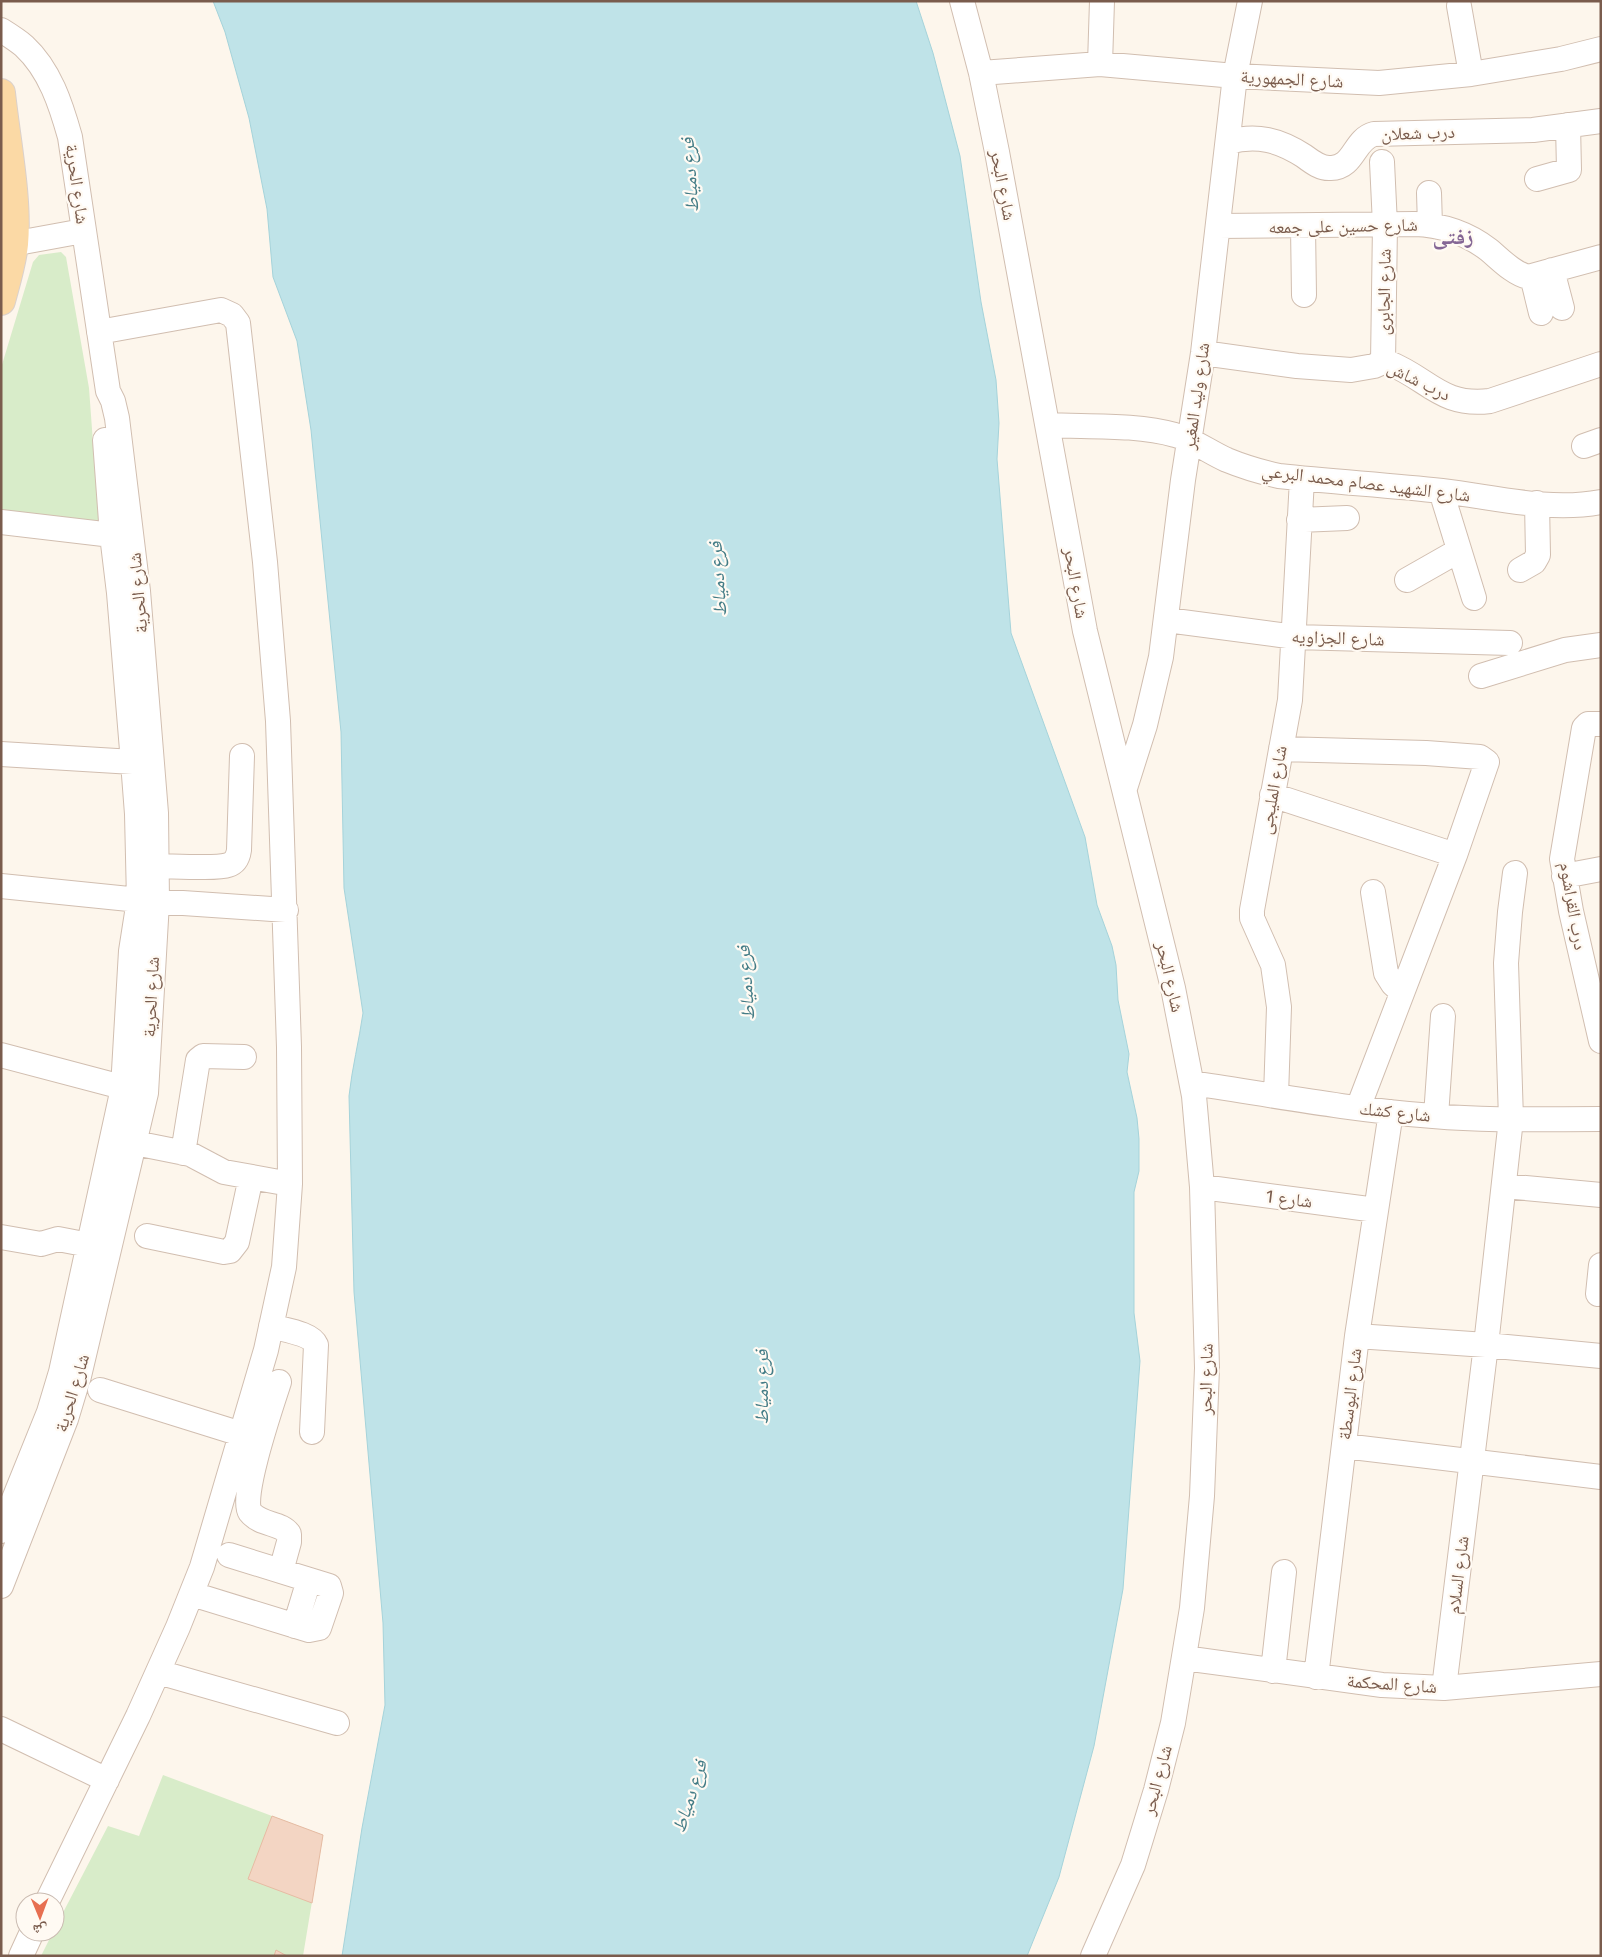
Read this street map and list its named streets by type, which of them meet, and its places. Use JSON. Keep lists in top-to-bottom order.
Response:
{
  "streets": {
    "street": [
      "شارع الجمهورية",
      "درب شعلان",
      "شارع الحرية",
      "شارع البحر",
      "شارع حسين على جمعه",
      "شارع الجابرى",
      "درب شاش",
      "شارع وليد المغير",
      "شارع الشهيد عصام محمد البرعي",
      "شارع الجزاويه",
      "شارع المليجى",
      "درب القراشوم",
      "شارع كشك",
      "شارع 1",
      "شارع البوسطة",
      "شارع السلام",
      "شارع المحكمة"
    ]
  },
  "crossings": [
    ["شارع الجمهورية", "شارع البحر"],
    ["شارع الجمهورية", "شارع وليد المغير"],
    ["درب شعلان", "شارع وليد المغير"],
    ["شارع البحر", "شارع وليد المغير"],
    ["شارع البحر", "شارع الشهيد عصام محمد البرعي"],
    ["شارع البحر", "شارع كشك"],
    ["شارع البحر", "شارع 1"],
    ["شارع البحر", "شارع المحكمة"],
    ["شارع حسين على جمعه", "شارع الجابرى"],
    ["شارع حسين على جمعه", "شارع وليد المغير"],
    ["شارع الجابرى", "درب شاش"],
    ["درب شاش", "شارع وليد المغير"],
    ["شارع وليد المغير", "شارع الشهيد عصام محمد البرعي"],
    ["شارع وليد المغير", "شارع الجزاويه"],
    ["شارع الشهيد عصام محمد البرعي", "شارع المليجى"],
    ["شارع الجزاويه", "شارع المليجى"],
    ["شارع المليجى", "شارع كشك"],
    ["شارع كشك", "شارع البوسطة"],
    ["شارع كشك", "شارع السلام"],
    ["شارع 1", "شارع البوسطة"],
    ["شارع البوسطة", "شارع المحكمة"],
    ["شارع السلام", "شارع المحكمة"]
  ],
  "districts": ["زفتى"],
  "water": ["فرع دمياط"],
  "north": "bottom"
}
